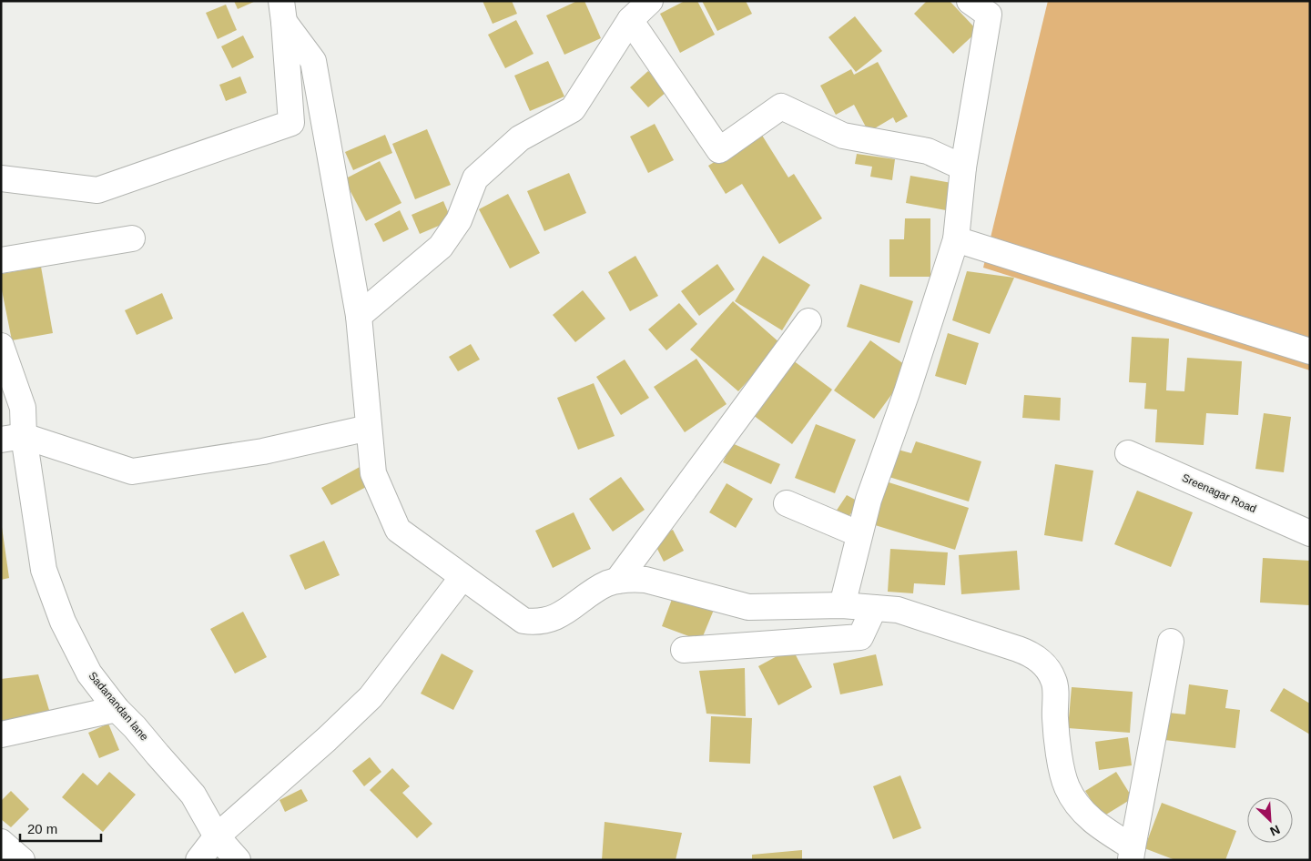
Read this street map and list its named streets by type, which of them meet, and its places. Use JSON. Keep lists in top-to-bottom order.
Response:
{
  "streets": {
    "street": ["Sreenagar Road", "Sadanandan lane"]
  },
  "scale_bar": "20 m",
  "north": "bottom right"
}
